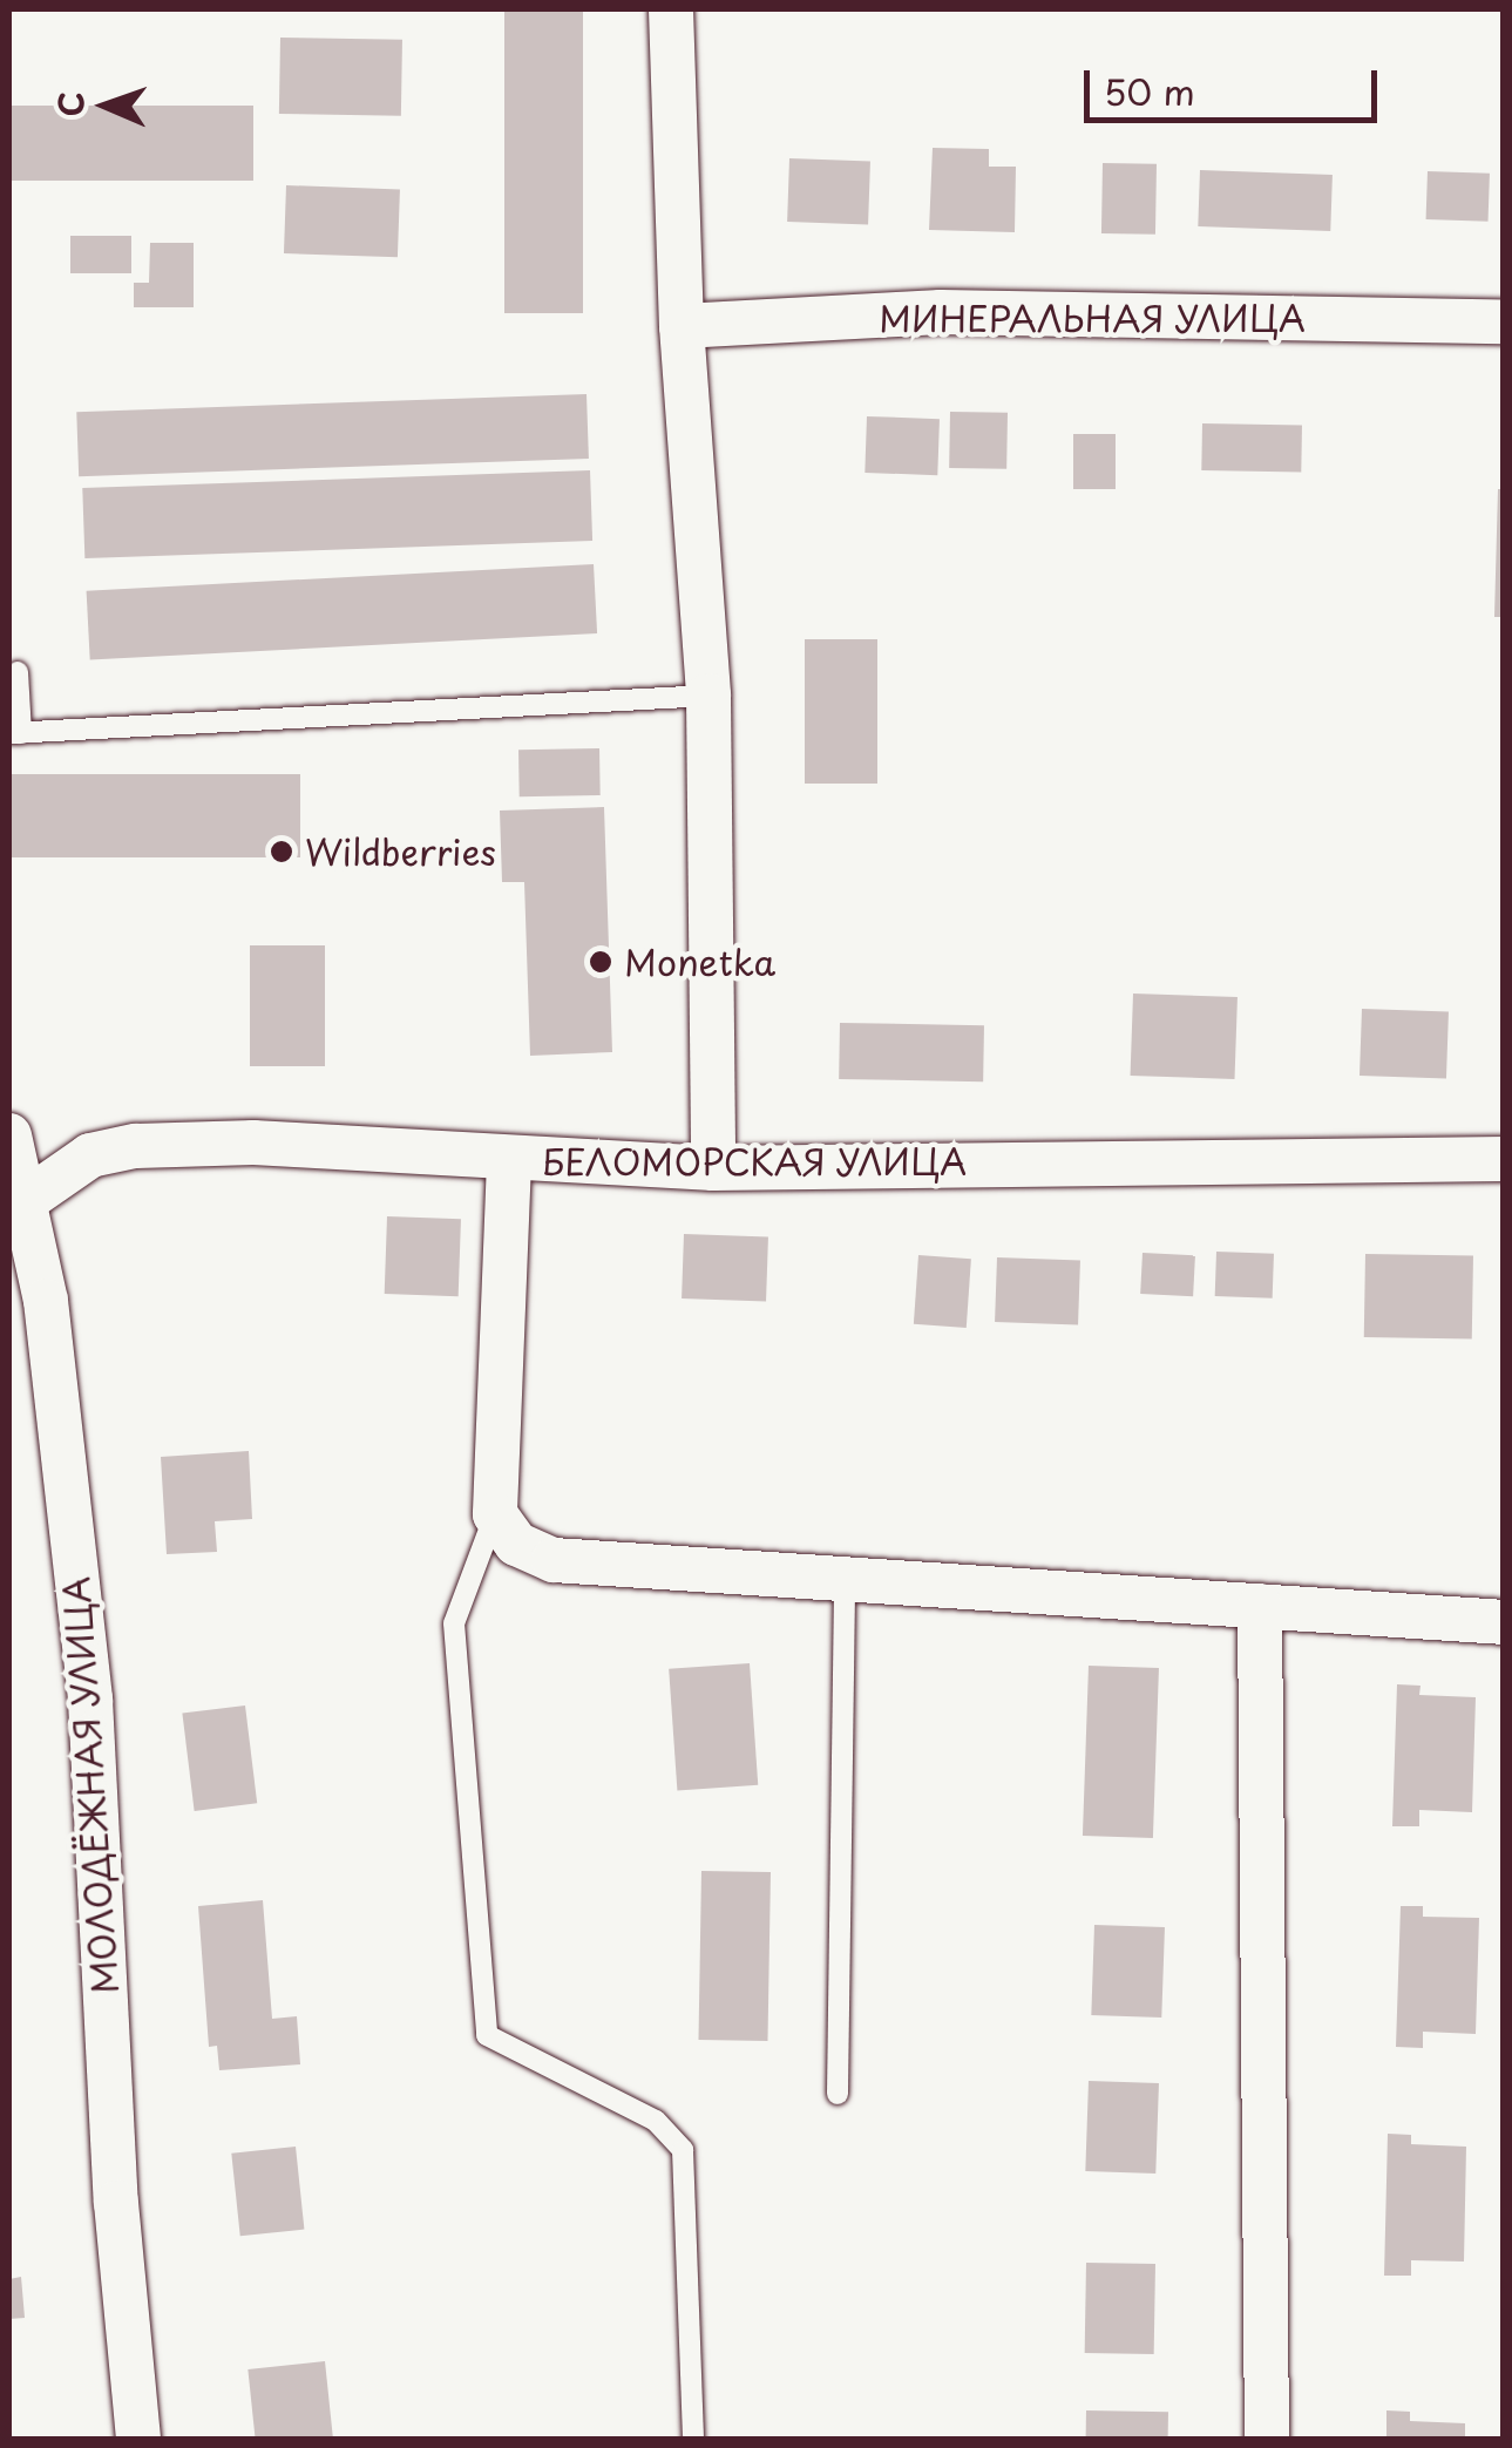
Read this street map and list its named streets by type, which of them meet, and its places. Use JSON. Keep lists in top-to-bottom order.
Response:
{
  "streets": {
    "street": ["МИНЕРАЛЬНАЯ УЛИЦА", "БЕЛОМОРСКАЯ УЛИЦА", "МОЛОДЁЖНАЯ УЛИЦА"]
  },
  "crossings": [
    ["БЕЛОМОРСКАЯ УЛИЦА", "МОЛОДЁЖНАЯ УЛИЦА"]
  ],
  "places": ["Wildberries", "Monetka"],
  "scale_bar": "50 m",
  "north": "left"
}
